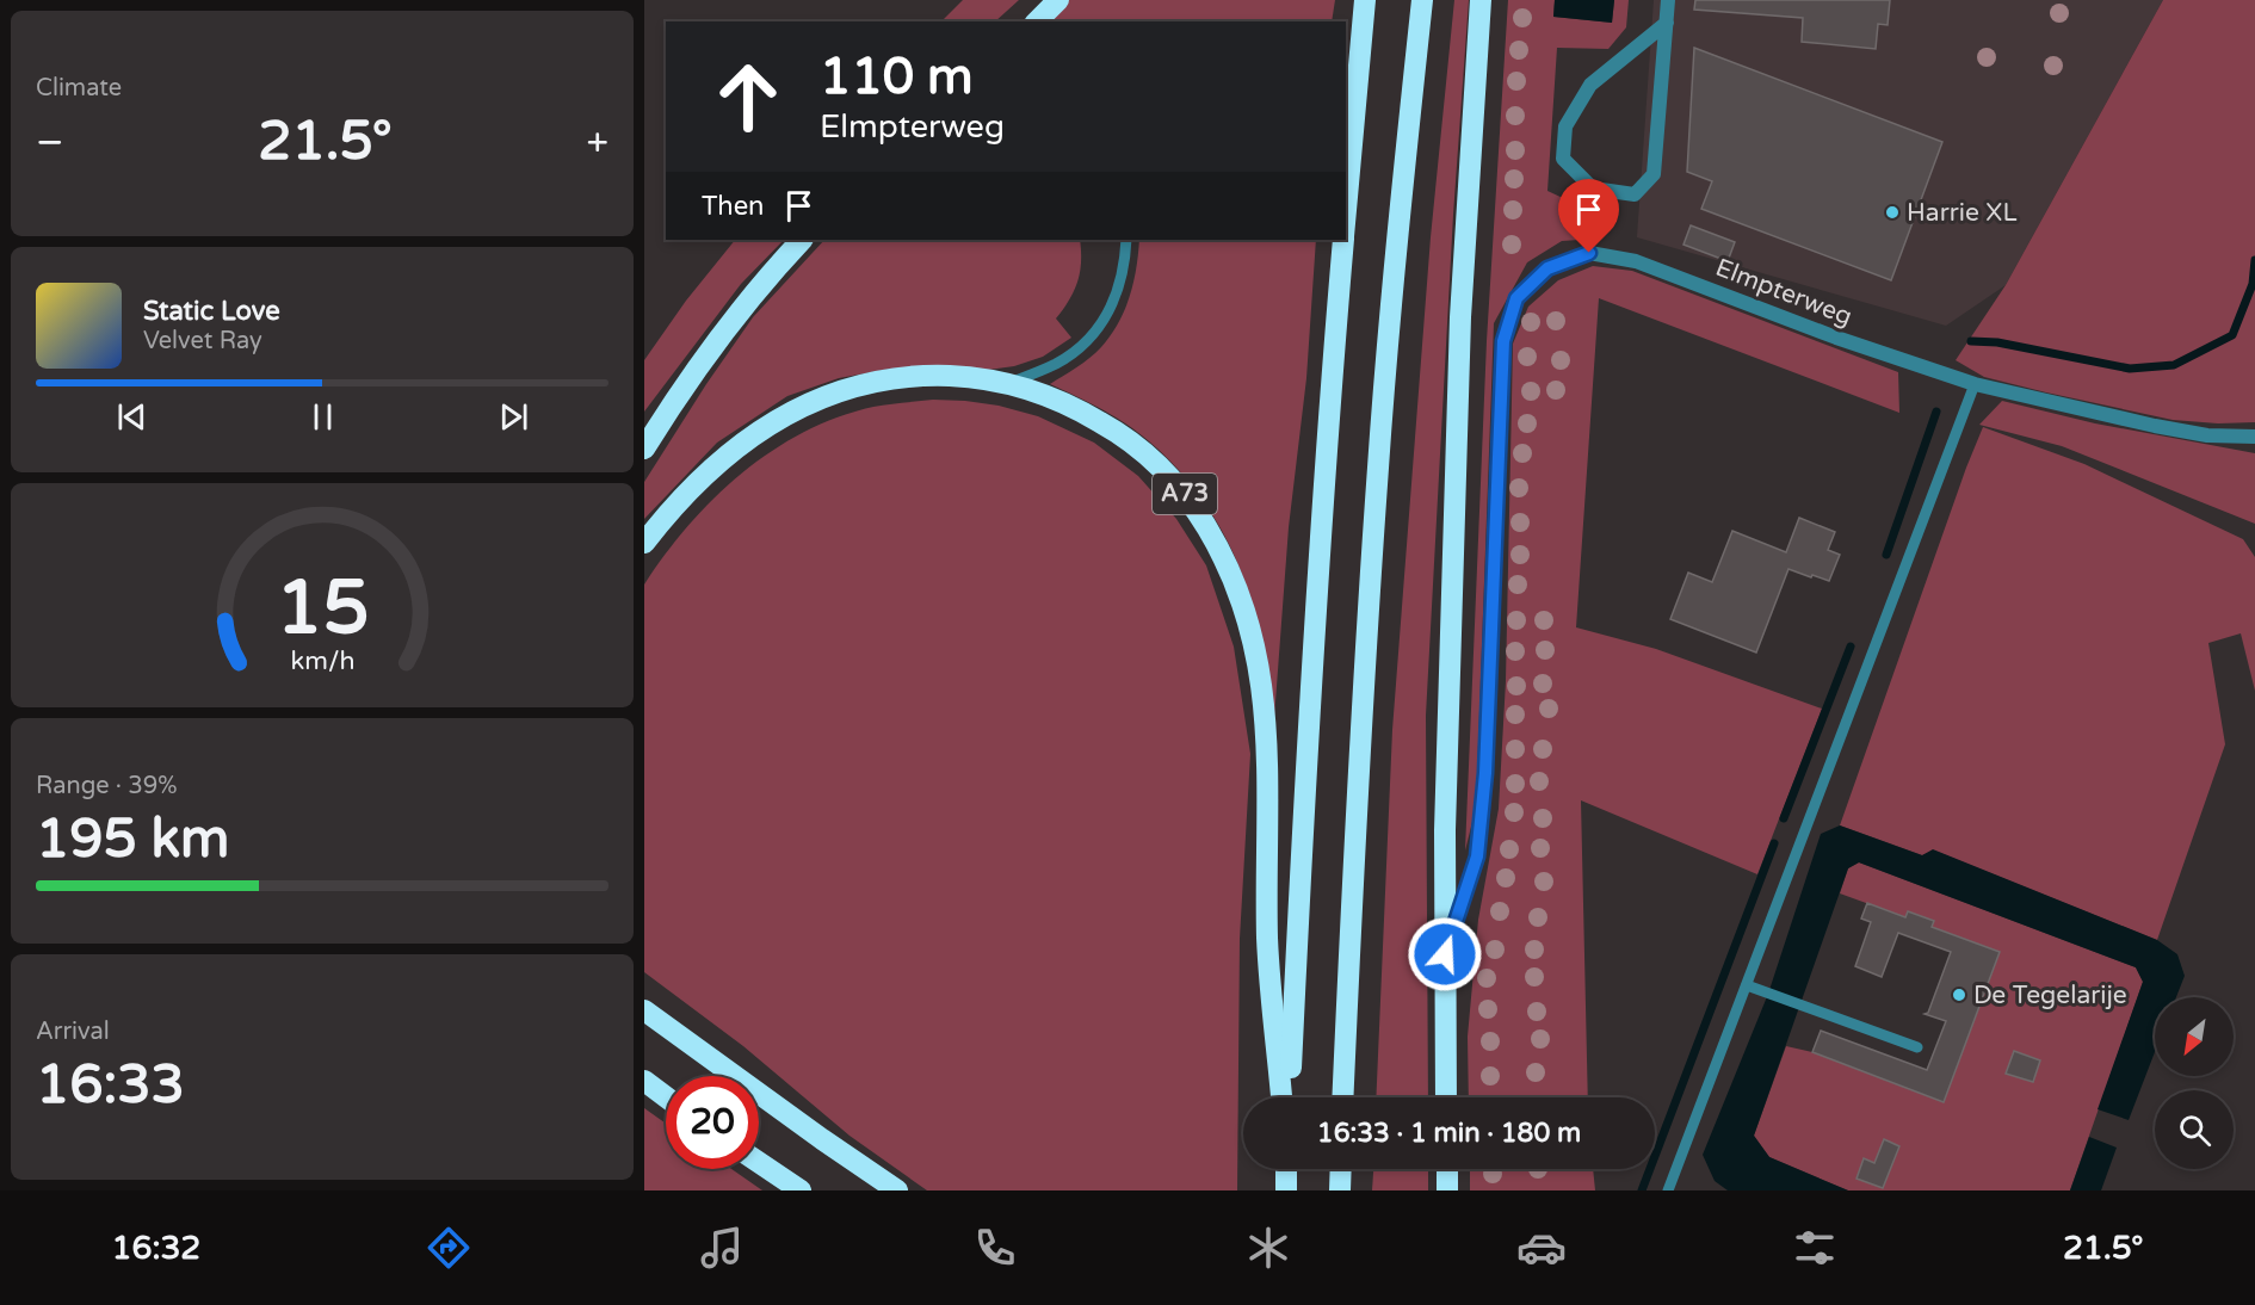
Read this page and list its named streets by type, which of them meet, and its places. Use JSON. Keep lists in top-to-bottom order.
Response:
{
  "streets": {
    "highway": ["A73"],
    "street": ["Elmpterweg"]
  },
  "places": ["Harrie XL", "De Tegelarije"],
  "north": "bottom left",
  "page": {
    "tile": [
      "Climate",
      ["Range · 39%", "195 km"],
      ["Arrival", "16:33"]
    ],
    "turn": ["110 m", "Elmpterweg"],
    "heat": ["−", "21.5°", "+"],
    "then": "Then",
    "song": ["Static Love", "Velvet Ray"],
    "limit": "20",
    "trip": "16:33 · 1 min · 180 m",
    "tabs": ["16:32", "21.5°"],
    "gauge": ["15", "km/h"]
  }
}
